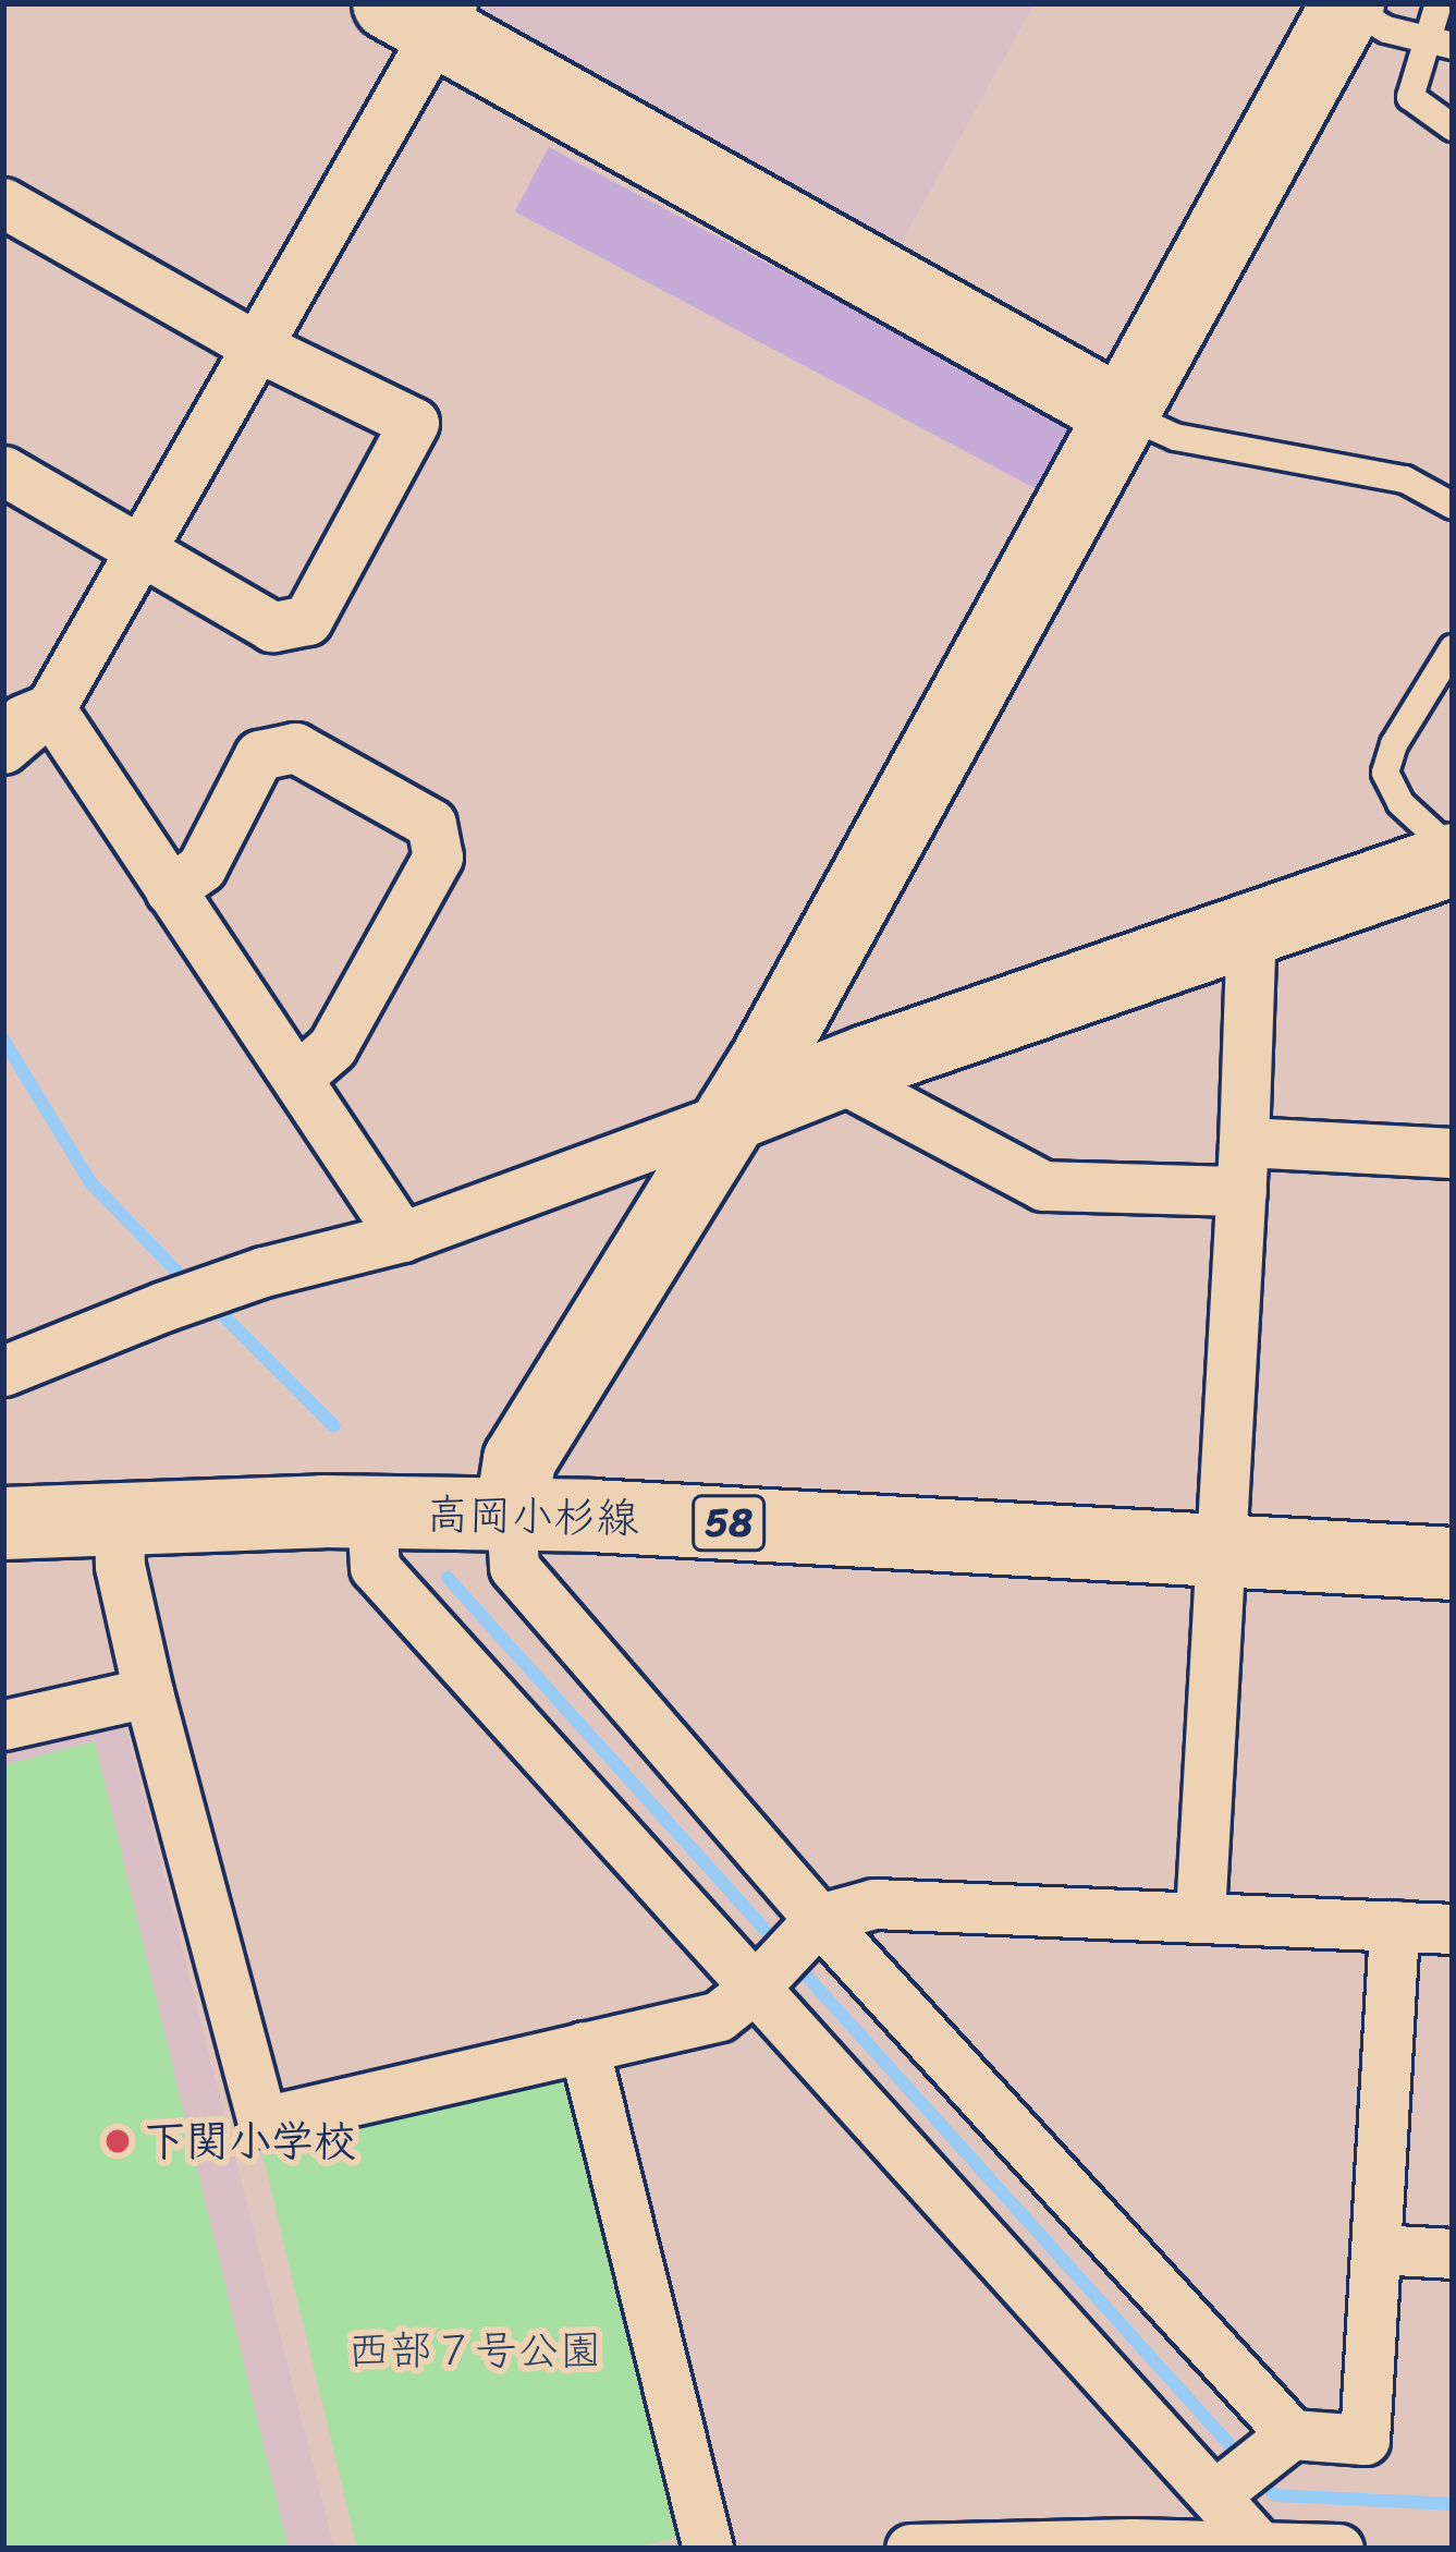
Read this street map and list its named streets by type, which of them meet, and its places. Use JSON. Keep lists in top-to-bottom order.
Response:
{
  "streets": {
    "street": ["高岡小杉線", "58"]
  },
  "parks": ["西部７号公園"],
  "places": ["下関小学校"]
}
